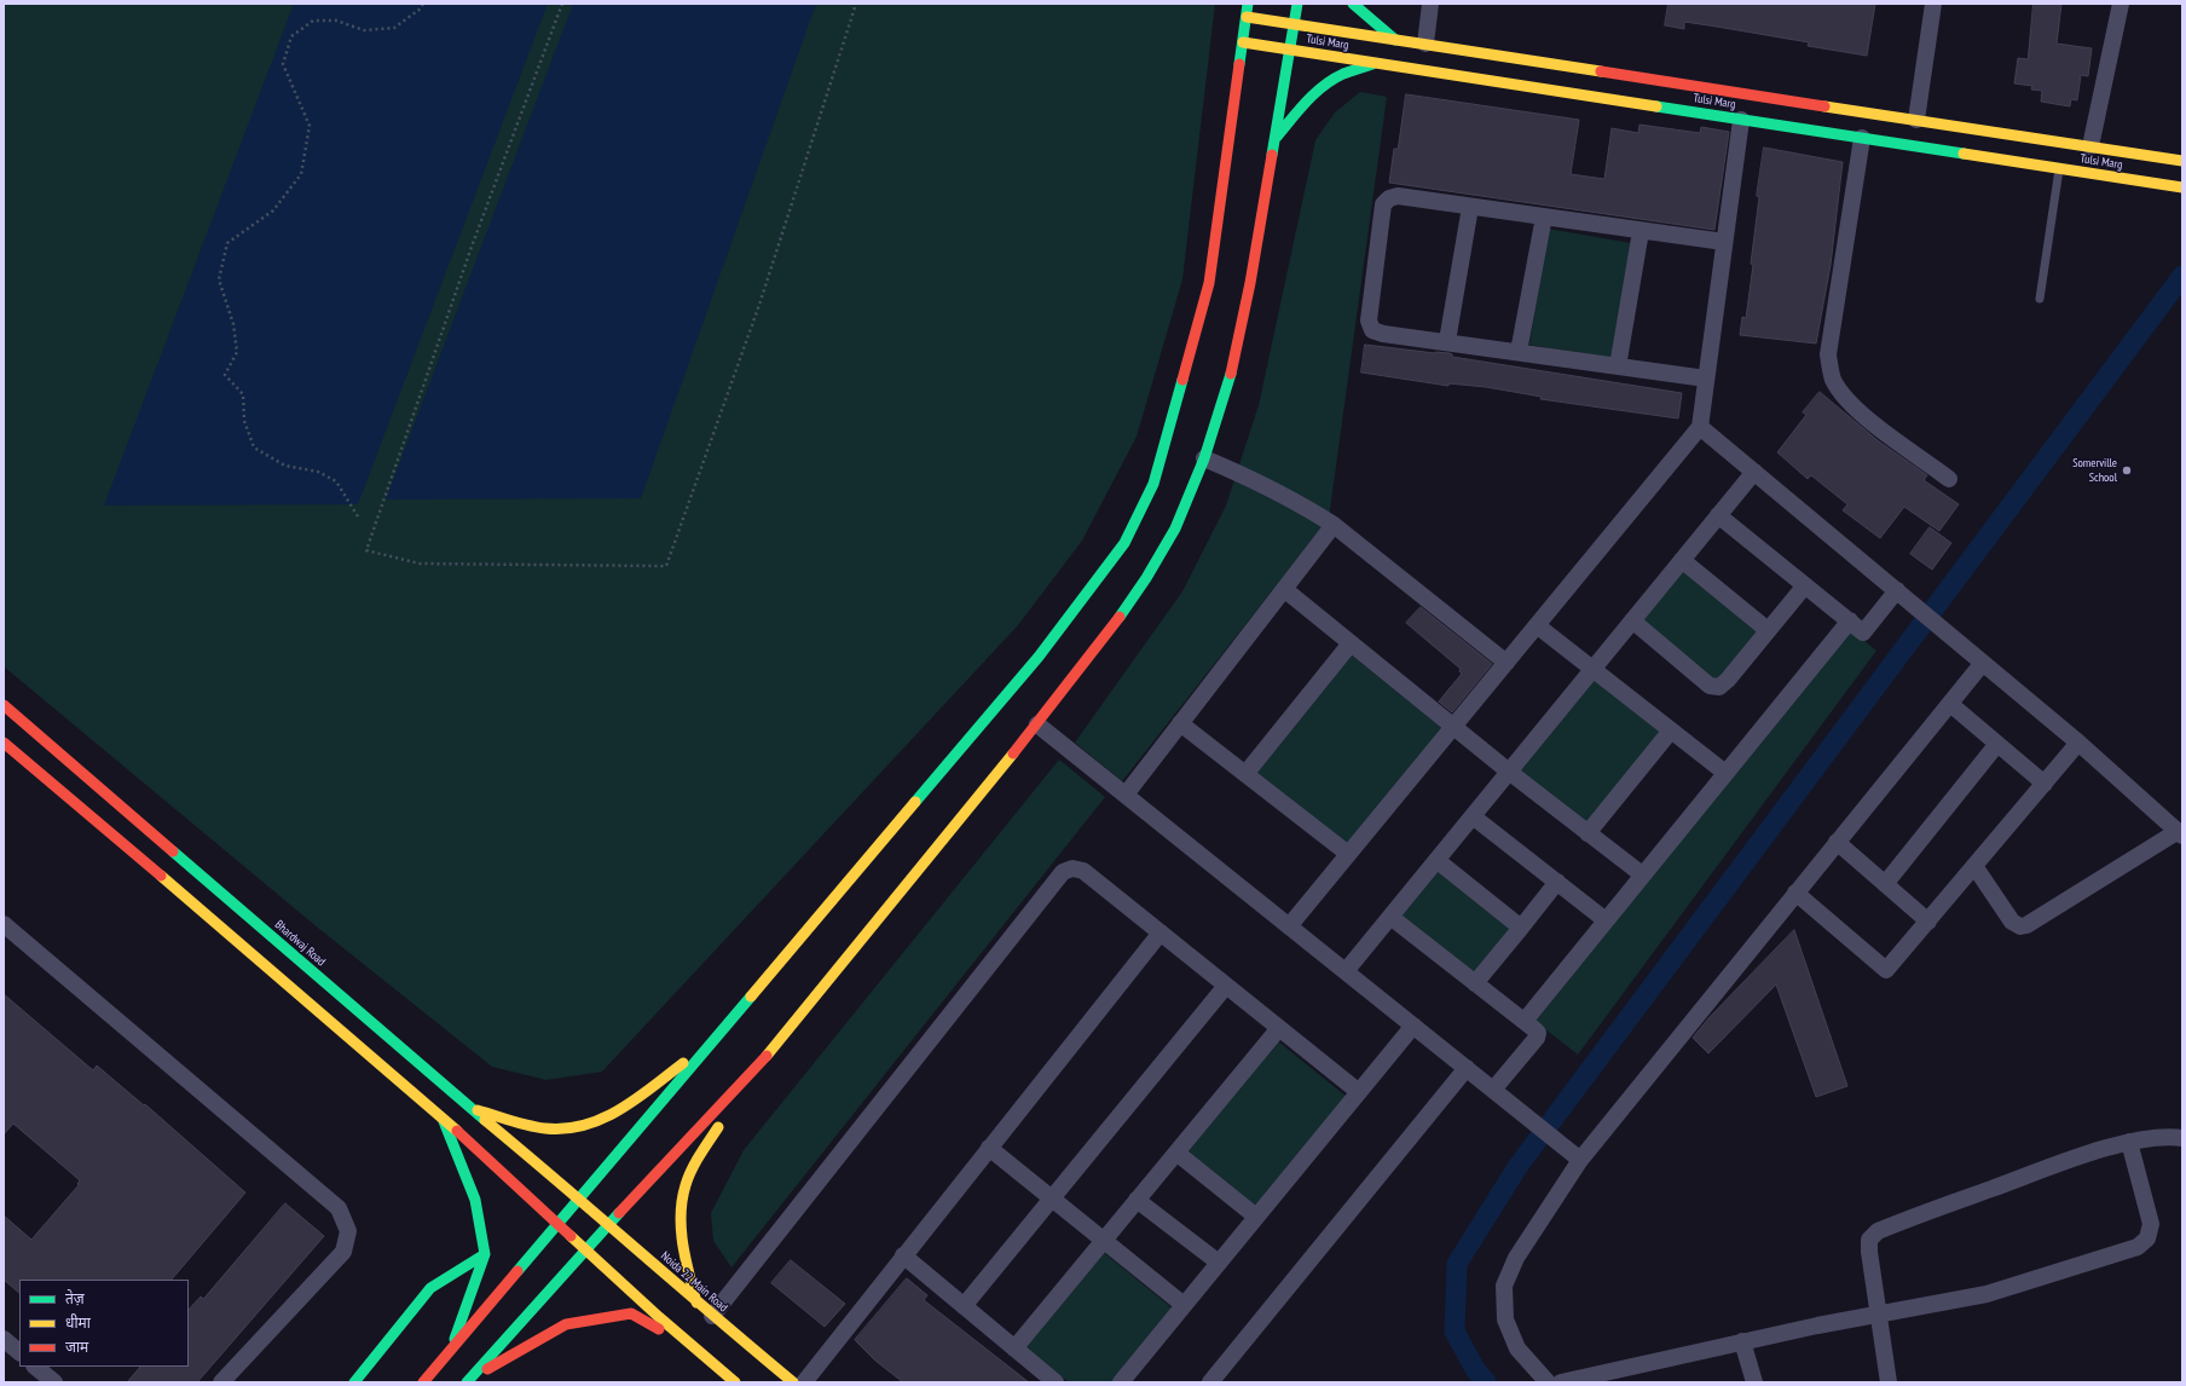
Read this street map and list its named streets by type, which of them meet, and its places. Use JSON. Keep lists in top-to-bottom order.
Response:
{
  "streets": {
    "street": ["Tulsi Marg", "Bhardwaj Road", "Noida 22 Main Road"]
  },
  "crossings": [
    ["Bhardwaj Road", "Noida 22 Main Road"]
  ],
  "places": ["Somerville School"],
  "legend": ["तेज़", "धीमा", "जाम"]
}
